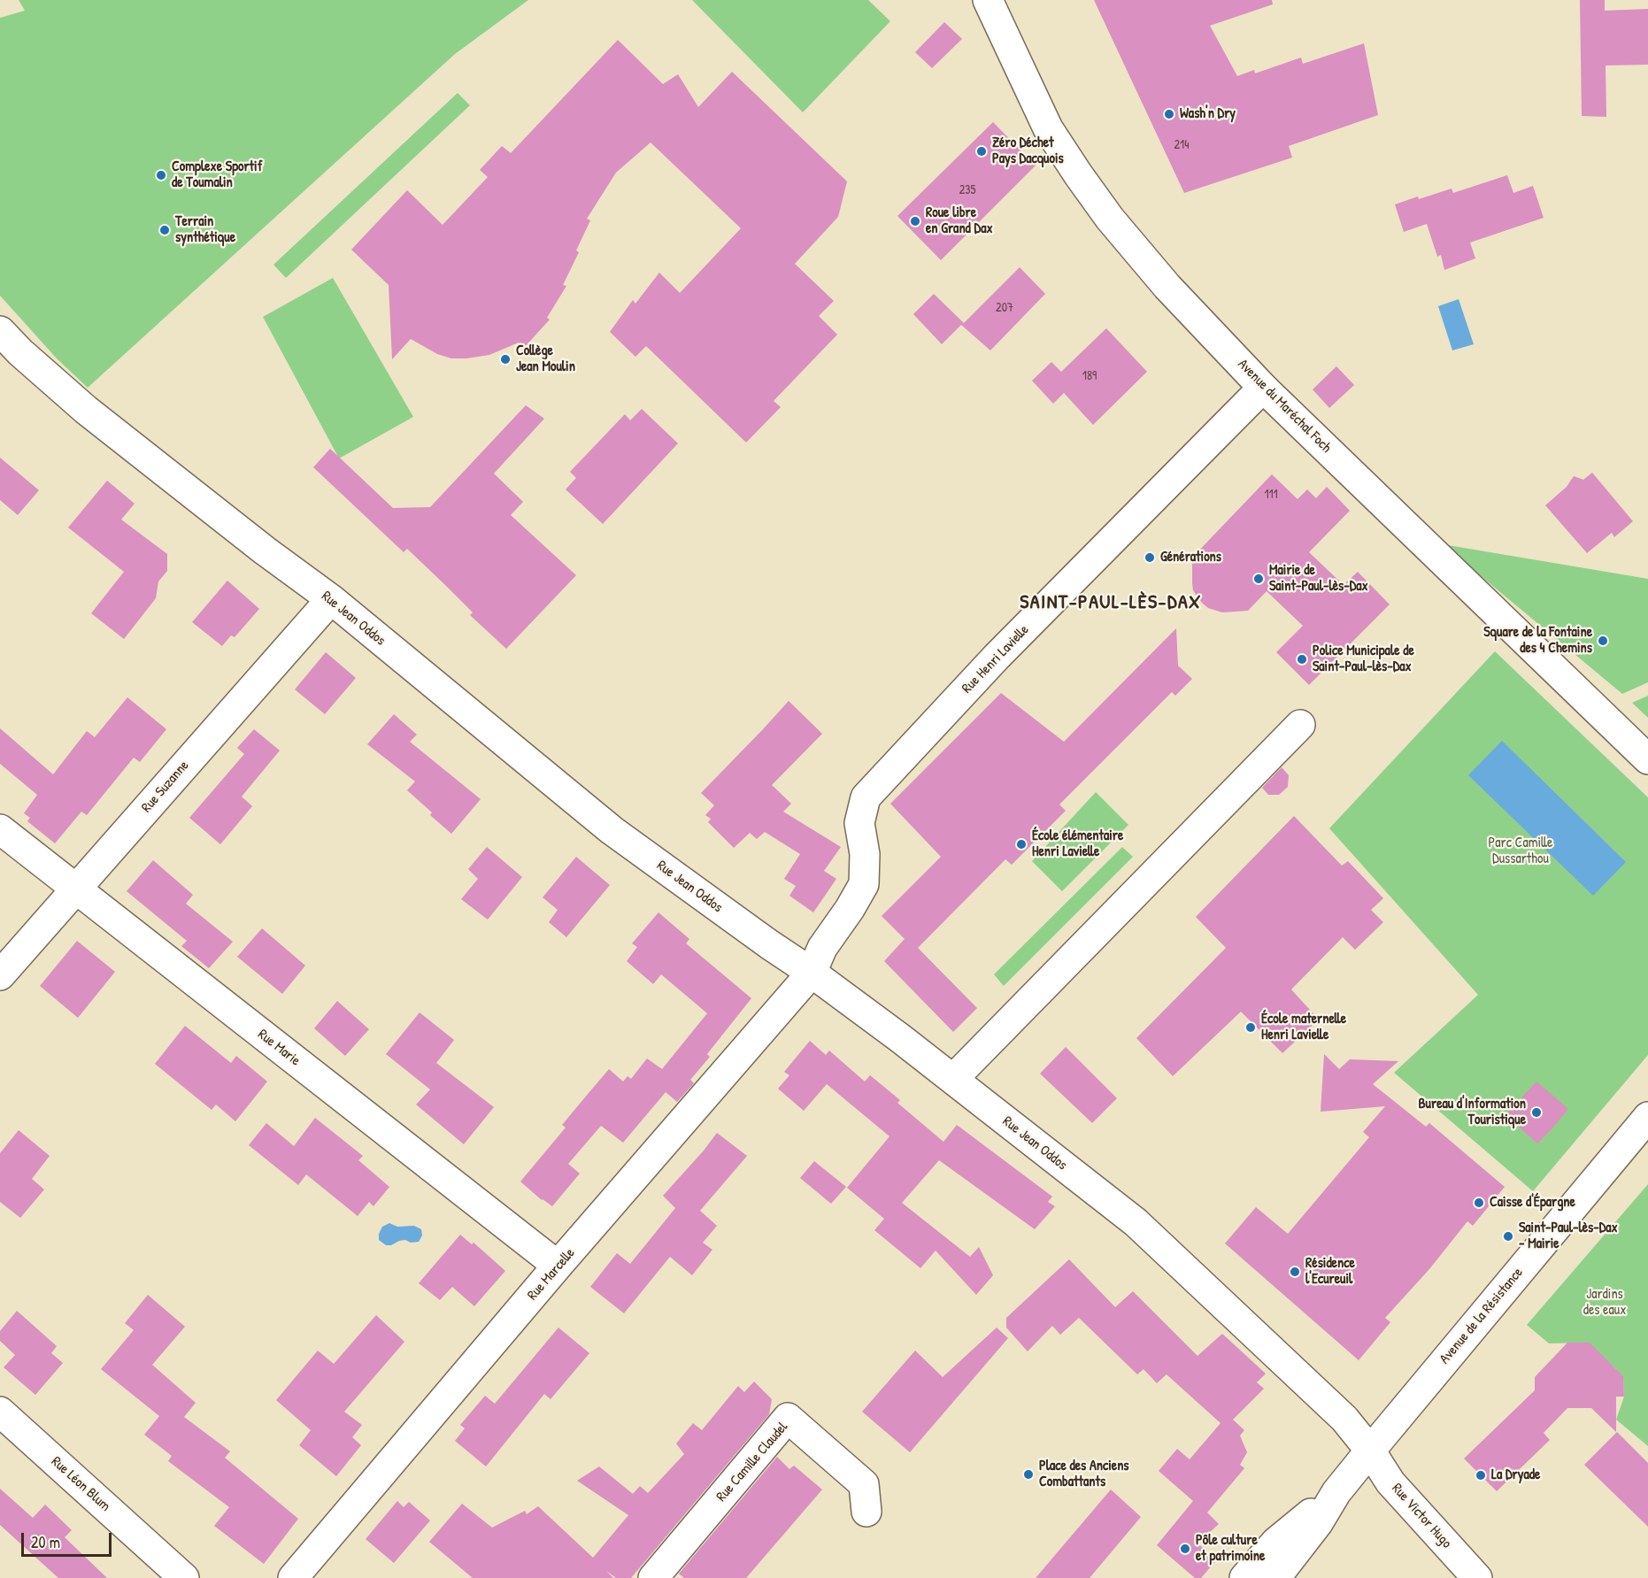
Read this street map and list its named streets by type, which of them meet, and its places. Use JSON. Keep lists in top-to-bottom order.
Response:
{
  "streets": {
    "street": [
      "Avenue du Maréchal Foch",
      "Rue Jean Oddos",
      "Rue Henri Lavielle",
      "Rue Suzanne",
      "Rue Marie",
      "Rue Marcelle",
      "Avenue de la Résistance",
      "Rue Camille Claudel",
      "Rue Léon Blum",
      "Rue Victor Hugo"
    ]
  },
  "crossings": [
    ["Avenue du Maréchal Foch", "Rue Henri Lavielle"],
    ["Rue Jean Oddos", "Rue Henri Lavielle"],
    ["Rue Jean Oddos", "Rue Suzanne"],
    ["Rue Jean Oddos", "Rue Marcelle"],
    ["Rue Jean Oddos", "Avenue de la Résistance"],
    ["Rue Jean Oddos", "Rue Victor Hugo"],
    ["Rue Henri Lavielle", "Rue Marcelle"],
    ["Rue Suzanne", "Rue Marie"],
    ["Rue Marie", "Rue Marcelle"],
    ["Avenue de la Résistance", "Rue Victor Hugo"]
  ],
  "districts": ["SAINT-PAUL-LÈS-DAX"],
  "parks": ["Parc Camille Dussarthou", "Jardins des eaux"],
  "places": [
    "Wash'n Dry",
    "Zéro Déchet Pays Dacquois",
    "Complexe Sportif de Toumalin",
    "Roue libre en Grand Dax",
    "Terrain synthétique",
    "Collège Jean Moulin",
    "Générations",
    "Mairie de Saint-Paul-lès-Dax",
    "Square de la Fontaine des 4 Chemins",
    "Police Municipale de Saint-Paul-lès-Dax",
    "École élémentaire Henri Lavielle",
    "École maternelle Henri Lavielle",
    "Bureau d'Information Touristique",
    "Caisse d'Épargne",
    "Saint-Paul-lès-Dax - Mairie",
    "Résidence l'Ecureuil",
    "Place des Anciens Combattants",
    "La Dryade",
    "Pôle culture et patrimoine"
  ],
  "house_numbers": [
    "214",
    "235",
    "207",
    "189",
    "111"
  ],
  "scale_bar": "20 m"
}
